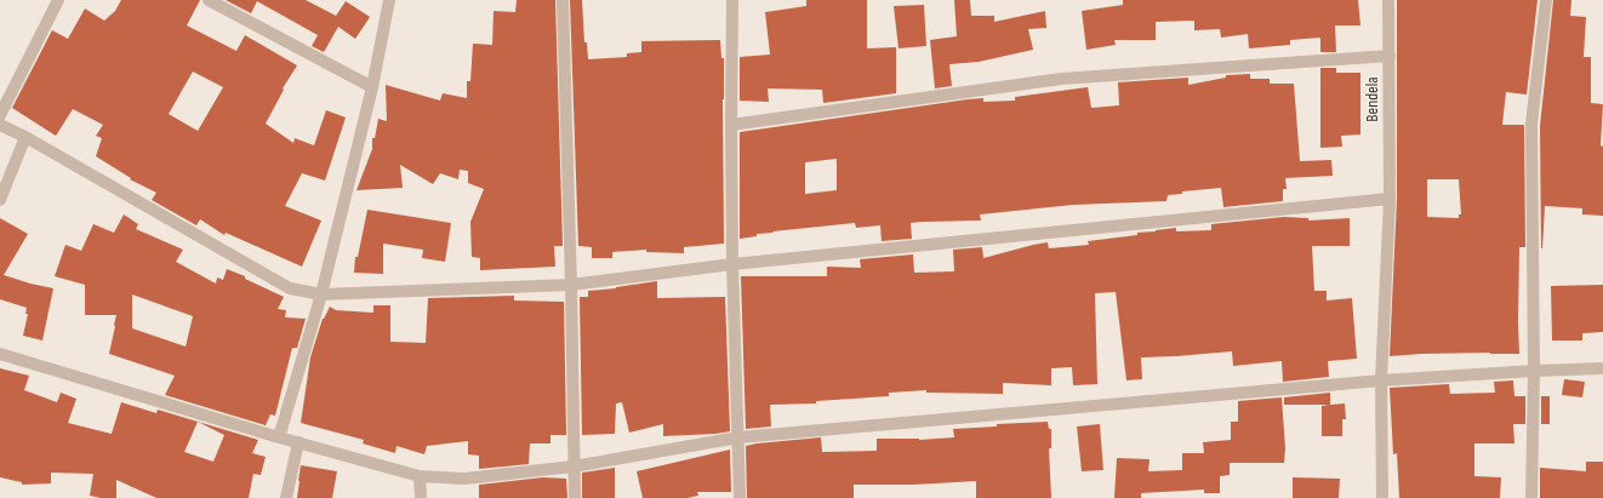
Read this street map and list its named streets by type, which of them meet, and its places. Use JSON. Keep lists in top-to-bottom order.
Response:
{
  "streets": {
    "street": ["Bendela"]
  }
}
